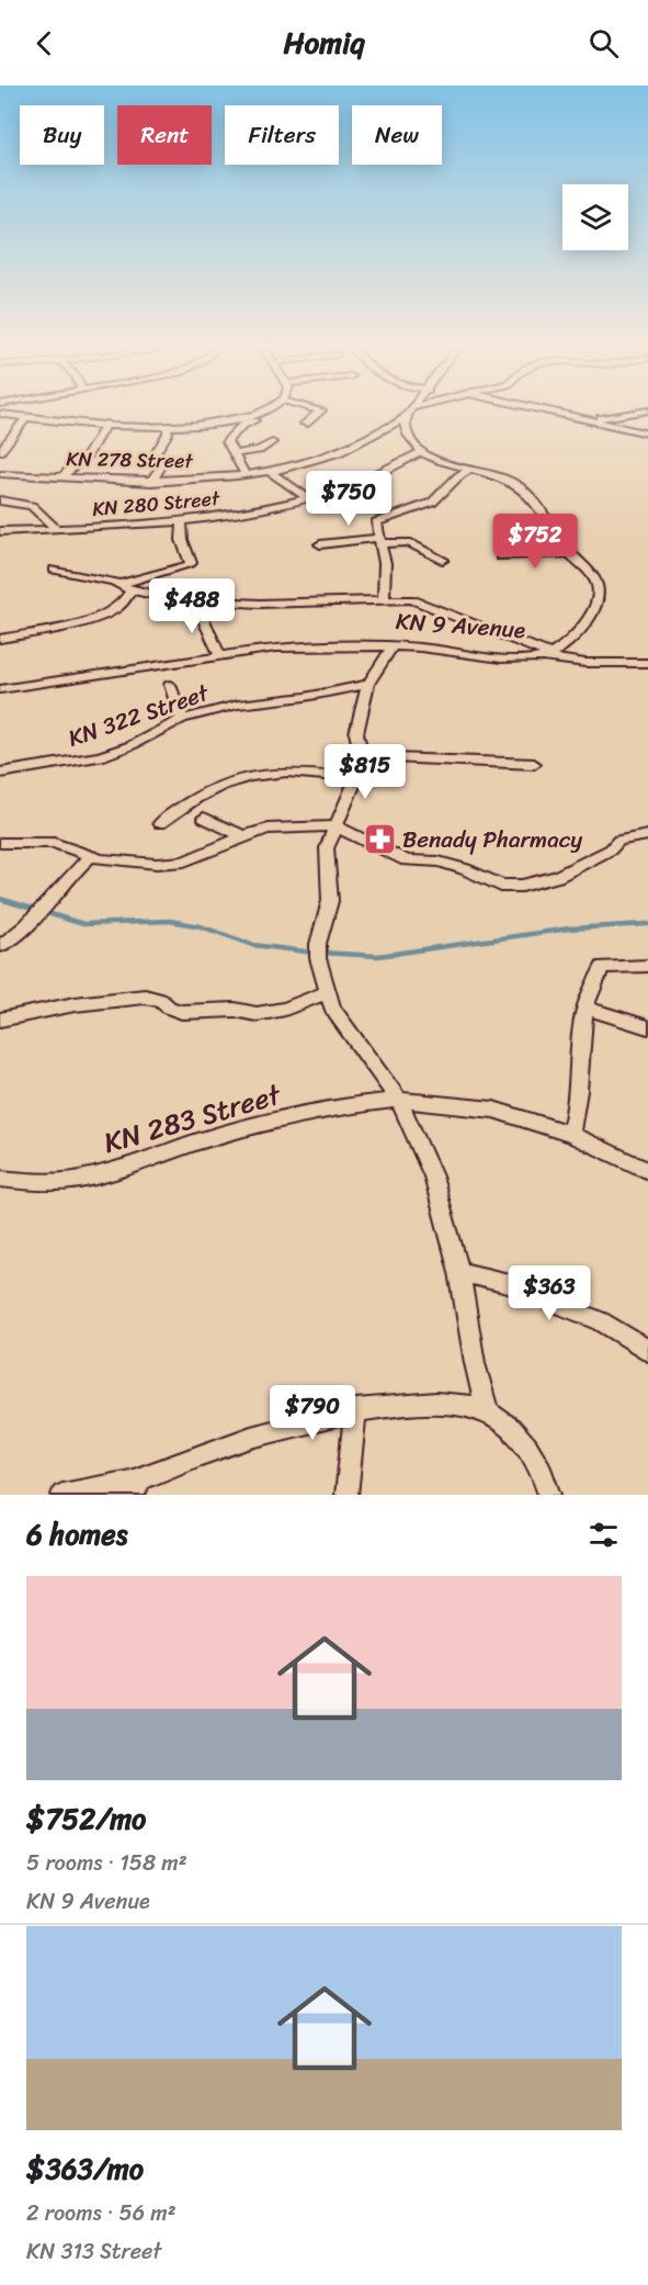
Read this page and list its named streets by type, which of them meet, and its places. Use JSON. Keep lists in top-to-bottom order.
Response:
{
  "streets": {
    "street": [
      "KN 278 Street",
      "KN 280 Street",
      "KN 9 Avenue",
      "KN 322 Street",
      "KN 283 Street"
    ]
  },
  "crossings": [
    ["KN 280 Street", "KN 9 Avenue"]
  ],
  "places": {
    "pharmacy": ["Benady Pharmacy"]
  },
  "page": {
    "header": "Homiq",
    "chip": [
      "Buy",
      "Rent",
      "Filters",
      "New"
    ],
    "price": [
      "$750",
      "$752",
      "$488",
      "$815",
      "$363",
      "$790"
    ],
    "heading": "6 homes",
    "list": [
      {
        "name": "$752/mo",
        "note": "5 rooms · 158 m² · KN 9 Avenue"
      },
      {
        "name": "$363/mo",
        "note": "2 rooms · 56 m² · KN 313 Street"
      }
    ]
  }
}
